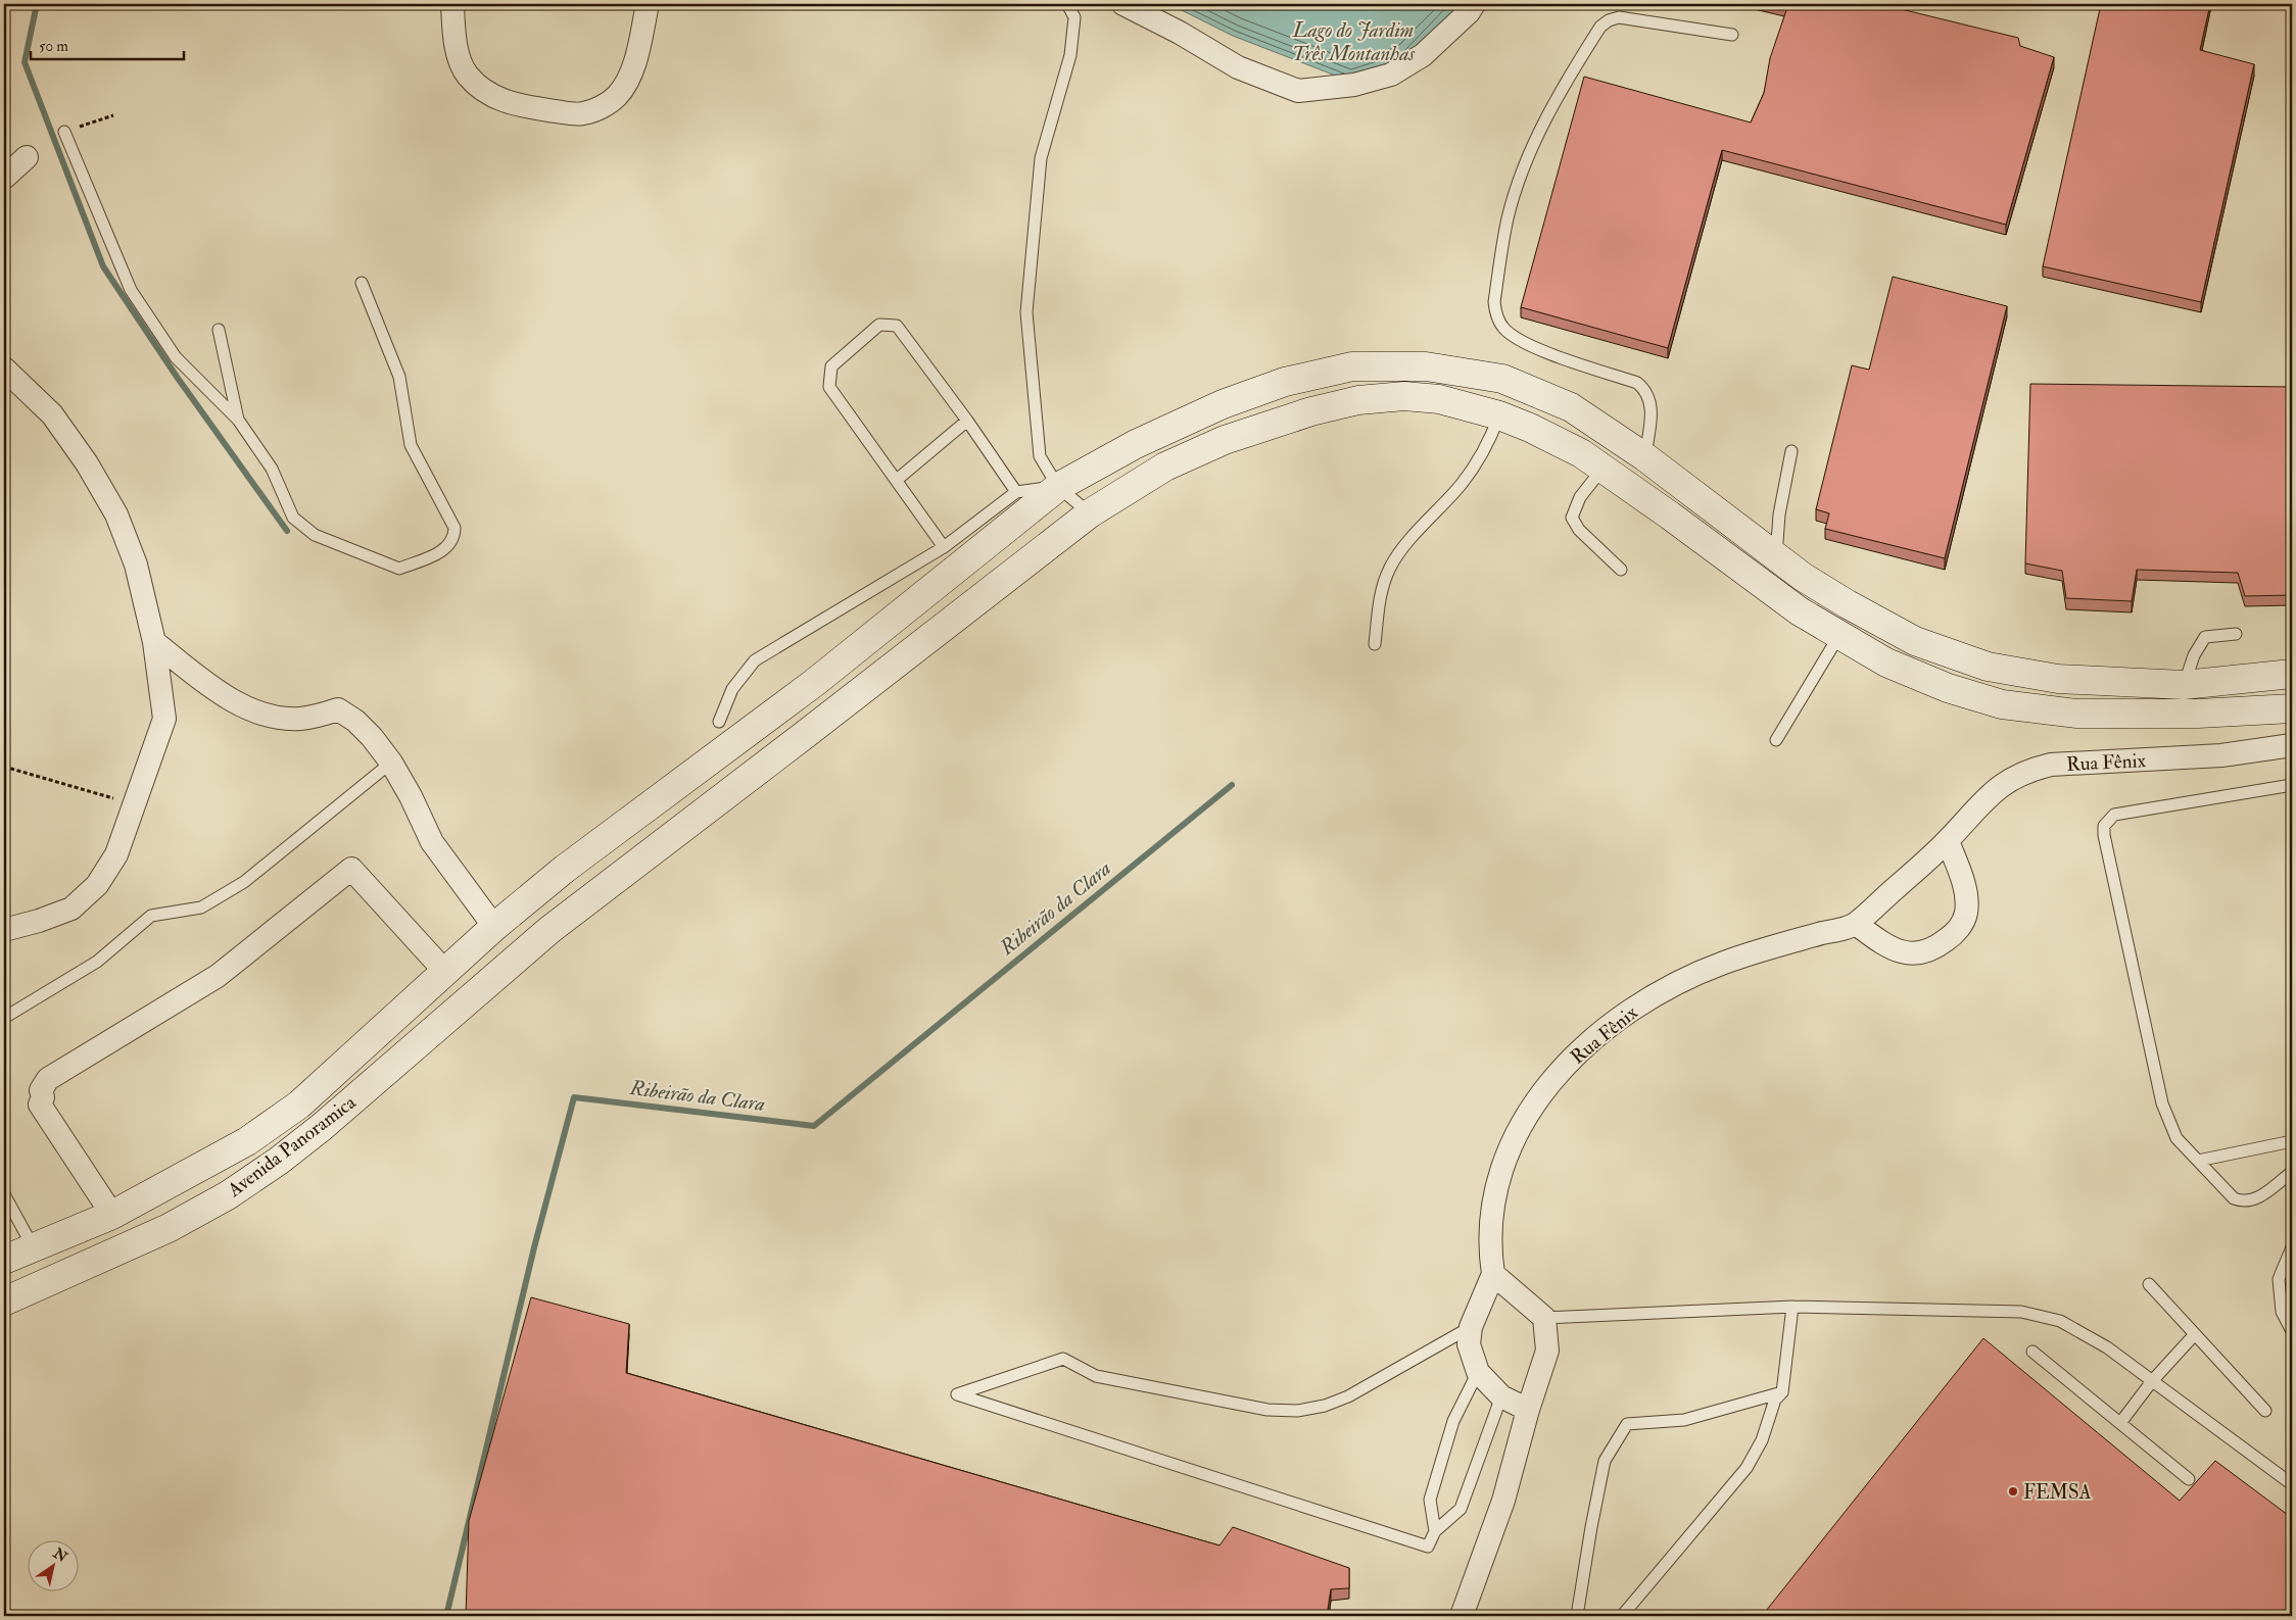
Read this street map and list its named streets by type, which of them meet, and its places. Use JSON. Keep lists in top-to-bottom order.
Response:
{
  "streets": {
    "main road": ["Avenida Panoramica"],
    "street": ["Rua Fênix"]
  },
  "water": ["Lago do Jardim Três Montanhas", "Ribeirão da Clara"],
  "places": ["FEMSA"],
  "scale_bar": "50 m",
  "north": "top right"
}
